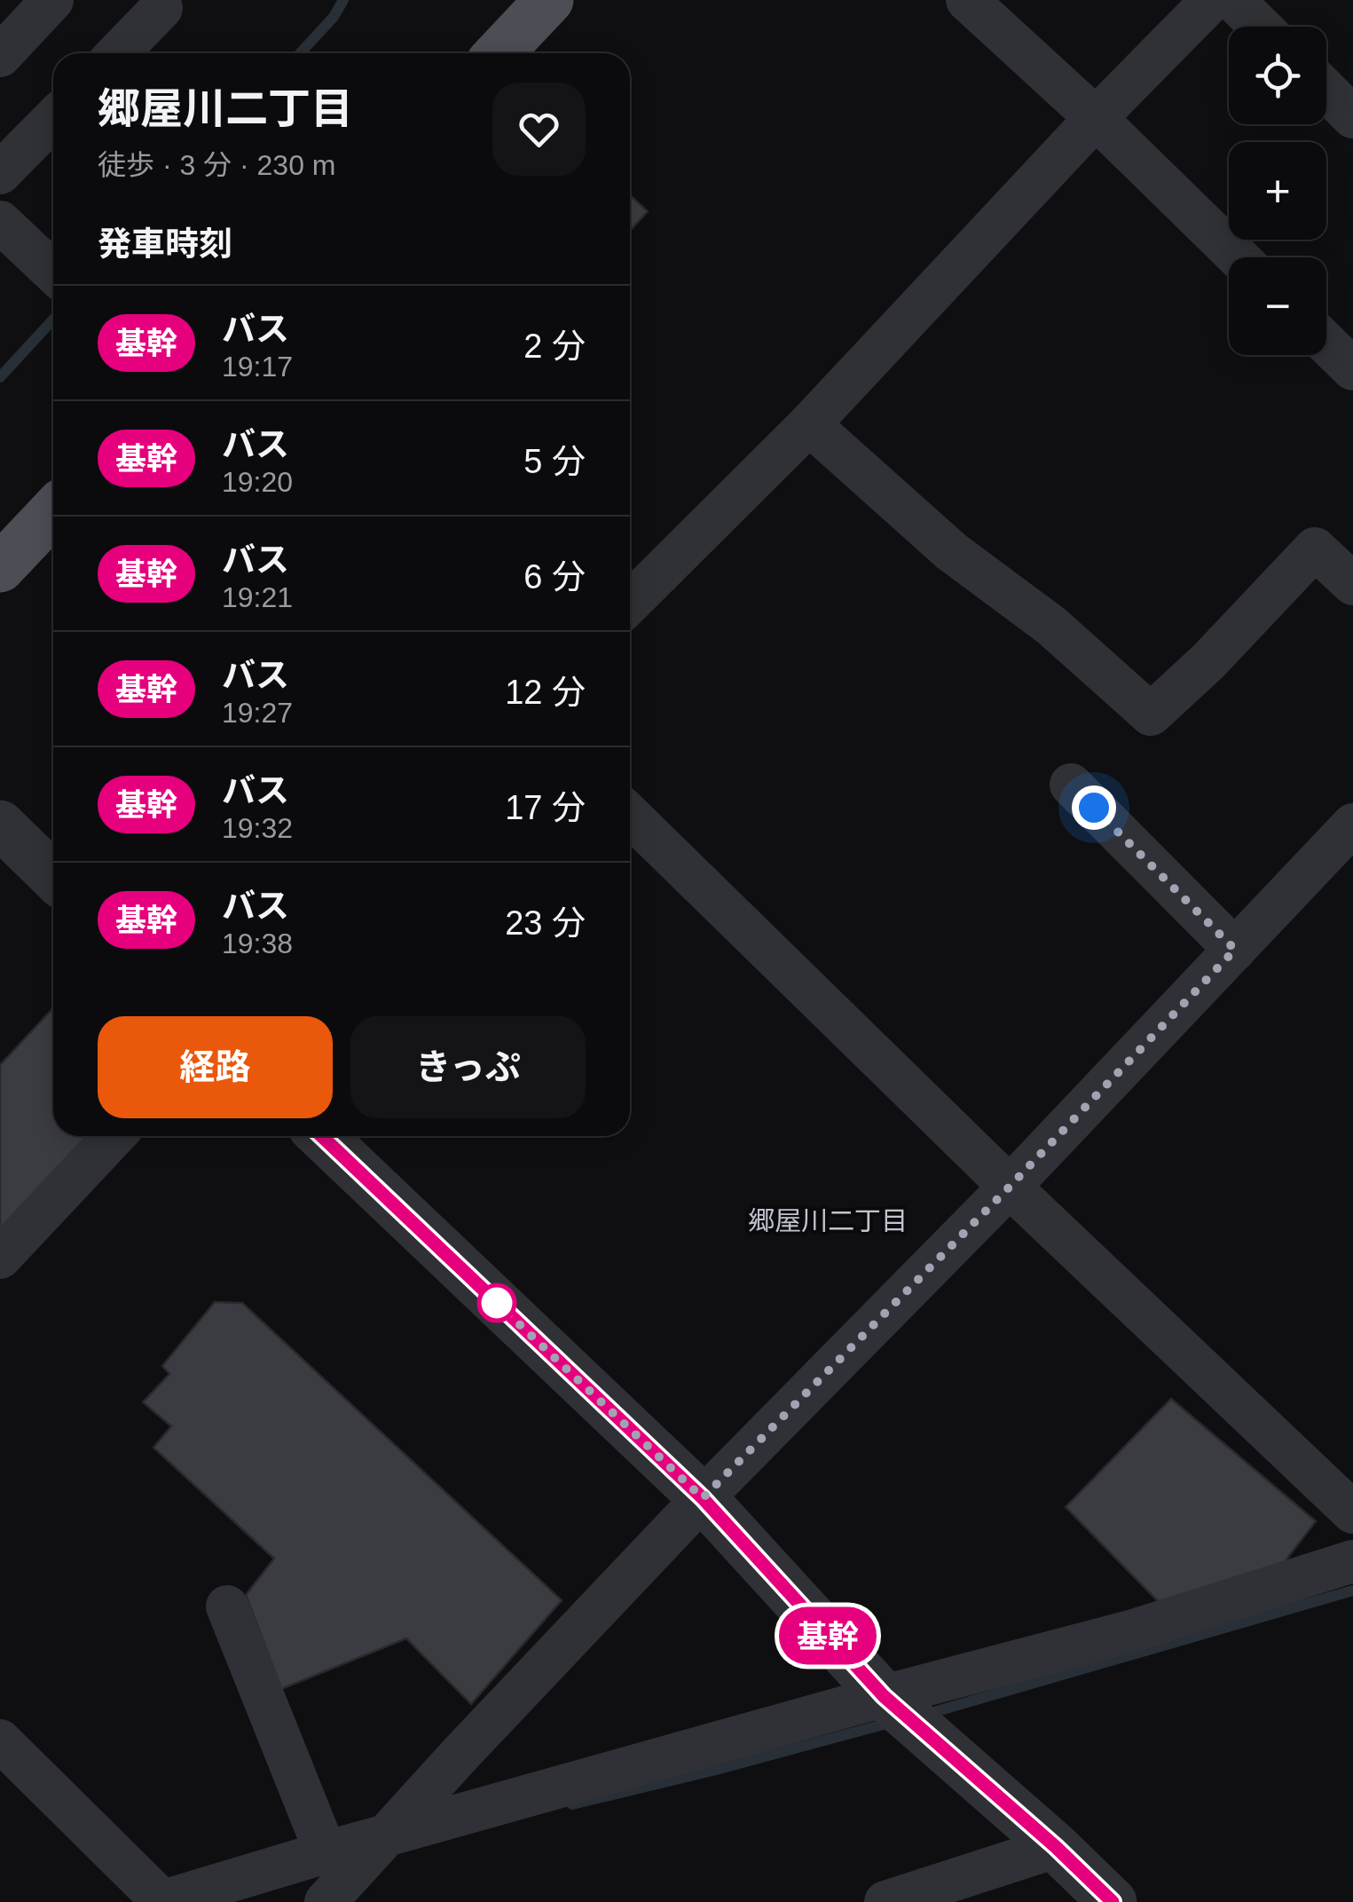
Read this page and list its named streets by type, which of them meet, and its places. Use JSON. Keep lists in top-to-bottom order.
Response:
{
  "districts": ["郷屋川二丁目"],
  "lines": ["bus line 基幹"],
  "page": {
    "on_map": "基幹",
    "map_buttons": ["+", "−"],
    "heading": [
      ["郷屋川二丁目", "徒歩 · 3 分 · 230 m"],
      "発車時刻"
    ],
    "list": [
      {
        "mark": "基幹",
        "name": "バス",
        "note": "19:17",
        "value": "2 分"
      },
      {
        "mark": "基幹",
        "name": "バス",
        "note": "19:20",
        "value": "5 分"
      },
      {
        "mark": "基幹",
        "name": "バス",
        "note": "19:21",
        "value": "6 分"
      },
      {
        "mark": "基幹",
        "name": "バス",
        "note": "19:27",
        "value": "12 分"
      },
      {
        "mark": "基幹",
        "name": "バス",
        "note": "19:32",
        "value": "17 分"
      },
      {
        "mark": "基幹",
        "name": "バス",
        "note": "19:38",
        "value": "23 分"
      }
    ],
    "buttons": ["経路", "きっぷ"]
  }
}
